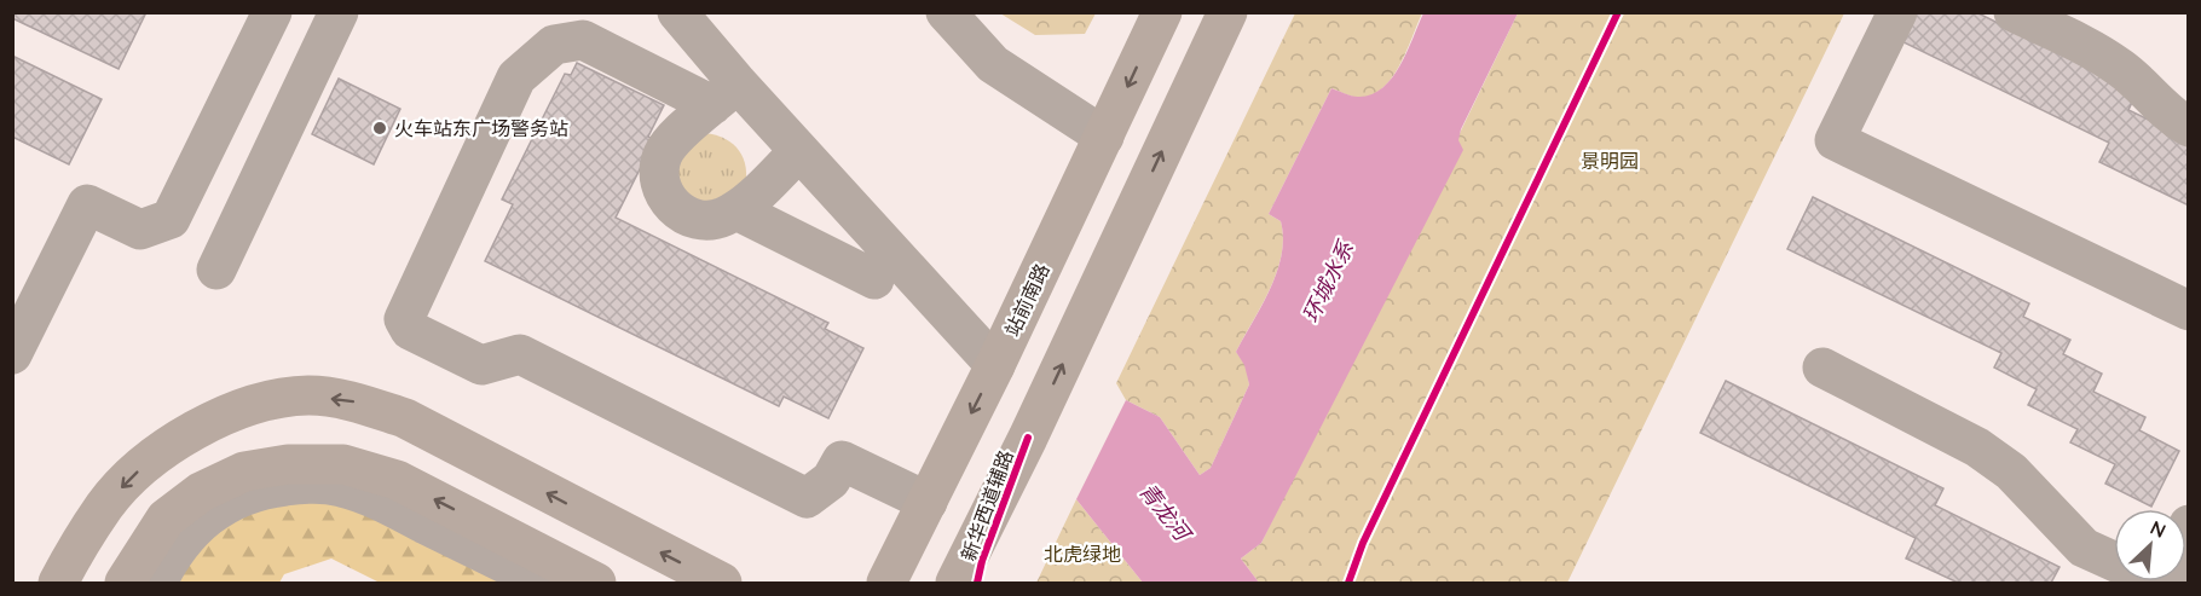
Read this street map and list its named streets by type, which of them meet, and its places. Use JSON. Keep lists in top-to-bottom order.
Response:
{
  "streets": {
    "main road": ["站前南路"],
    "street": ["新华西道辅路"]
  },
  "water": ["环城水系", "青龙河"],
  "parks": ["景明园", "北虎绿地"],
  "places": ["火车站东广场警务站"],
  "north": "top right"
}
